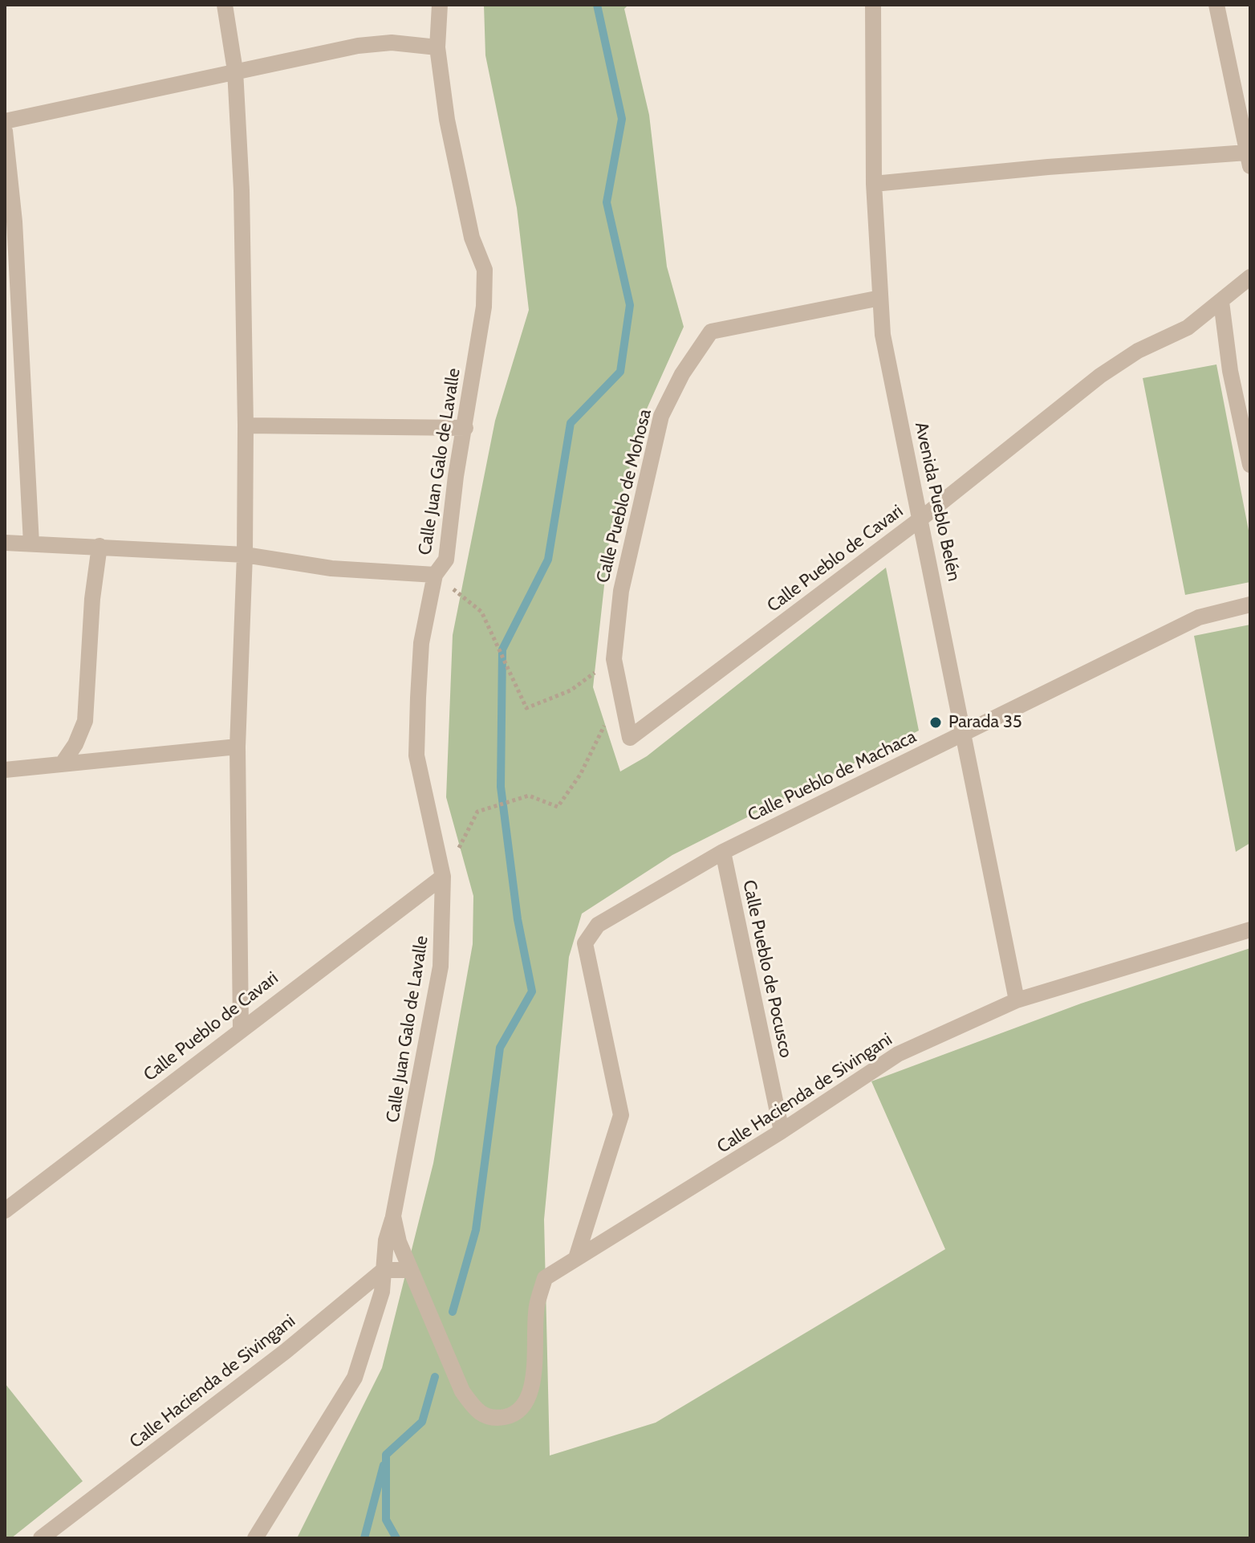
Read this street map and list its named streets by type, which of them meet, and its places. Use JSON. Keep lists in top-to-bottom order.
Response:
{
  "streets": {
    "street": [
      "Calle Juan Galo de Lavalle",
      "Calle Pueblo de Mohosa",
      "Avenida Pueblo Belén",
      "Calle Pueblo de Cavari",
      "Calle Pueblo de Machaca",
      "Calle Pueblo de Pocusco",
      "Calle Hacienda de Sivingani"
    ]
  },
  "crossings": [
    ["Calle Juan Galo de Lavalle", "Calle Pueblo de Cavari"],
    ["Calle Juan Galo de Lavalle", "Calle Pueblo de Machaca"],
    ["Calle Juan Galo de Lavalle", "Calle Hacienda de Sivingani"],
    ["Calle Pueblo de Mohosa", "Avenida Pueblo Belén"],
    ["Calle Pueblo de Mohosa", "Calle Pueblo de Cavari"],
    ["Avenida Pueblo Belén", "Calle Pueblo de Cavari"],
    ["Avenida Pueblo Belén", "Calle Pueblo de Machaca"],
    ["Avenida Pueblo Belén", "Calle Hacienda de Sivingani"],
    ["Calle Pueblo de Machaca", "Calle Pueblo de Pocusco"],
    ["Calle Pueblo de Machaca", "Calle Hacienda de Sivingani"],
    ["Calle Pueblo de Pocusco", "Calle Hacienda de Sivingani"]
  ],
  "places": ["Parada 35"]
}
